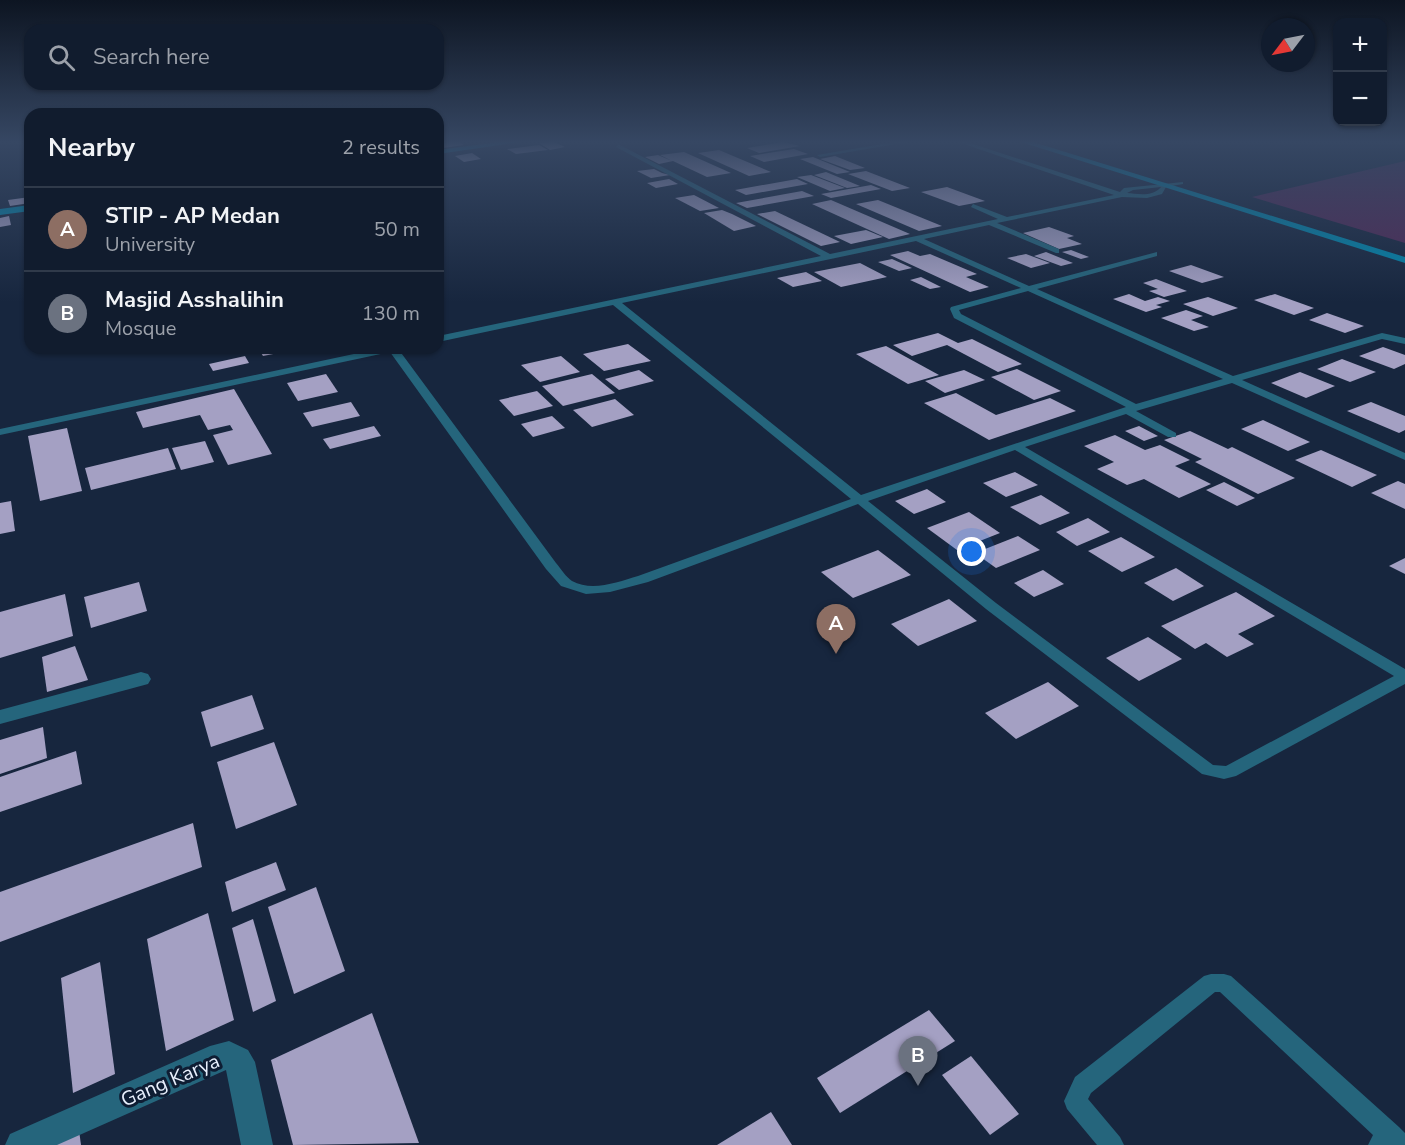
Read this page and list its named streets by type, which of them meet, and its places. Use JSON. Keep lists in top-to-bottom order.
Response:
{
  "streets": {
    "street": ["Gang Karya"]
  },
  "north": "bottom left",
  "page": {
    "map_buttons": ["+", "−"],
    "search": "Search here",
    "heading": ["Nearby", "2 results"],
    "list": [
      {
        "mark": "A",
        "name": "STIP - AP Medan",
        "note": "University",
        "value": "50 m"
      },
      {
        "mark": "B",
        "name": "Masjid Asshalihin",
        "note": "Mosque",
        "value": "130 m"
      }
    ],
    "pins": ["A", "B"]
  }
}
